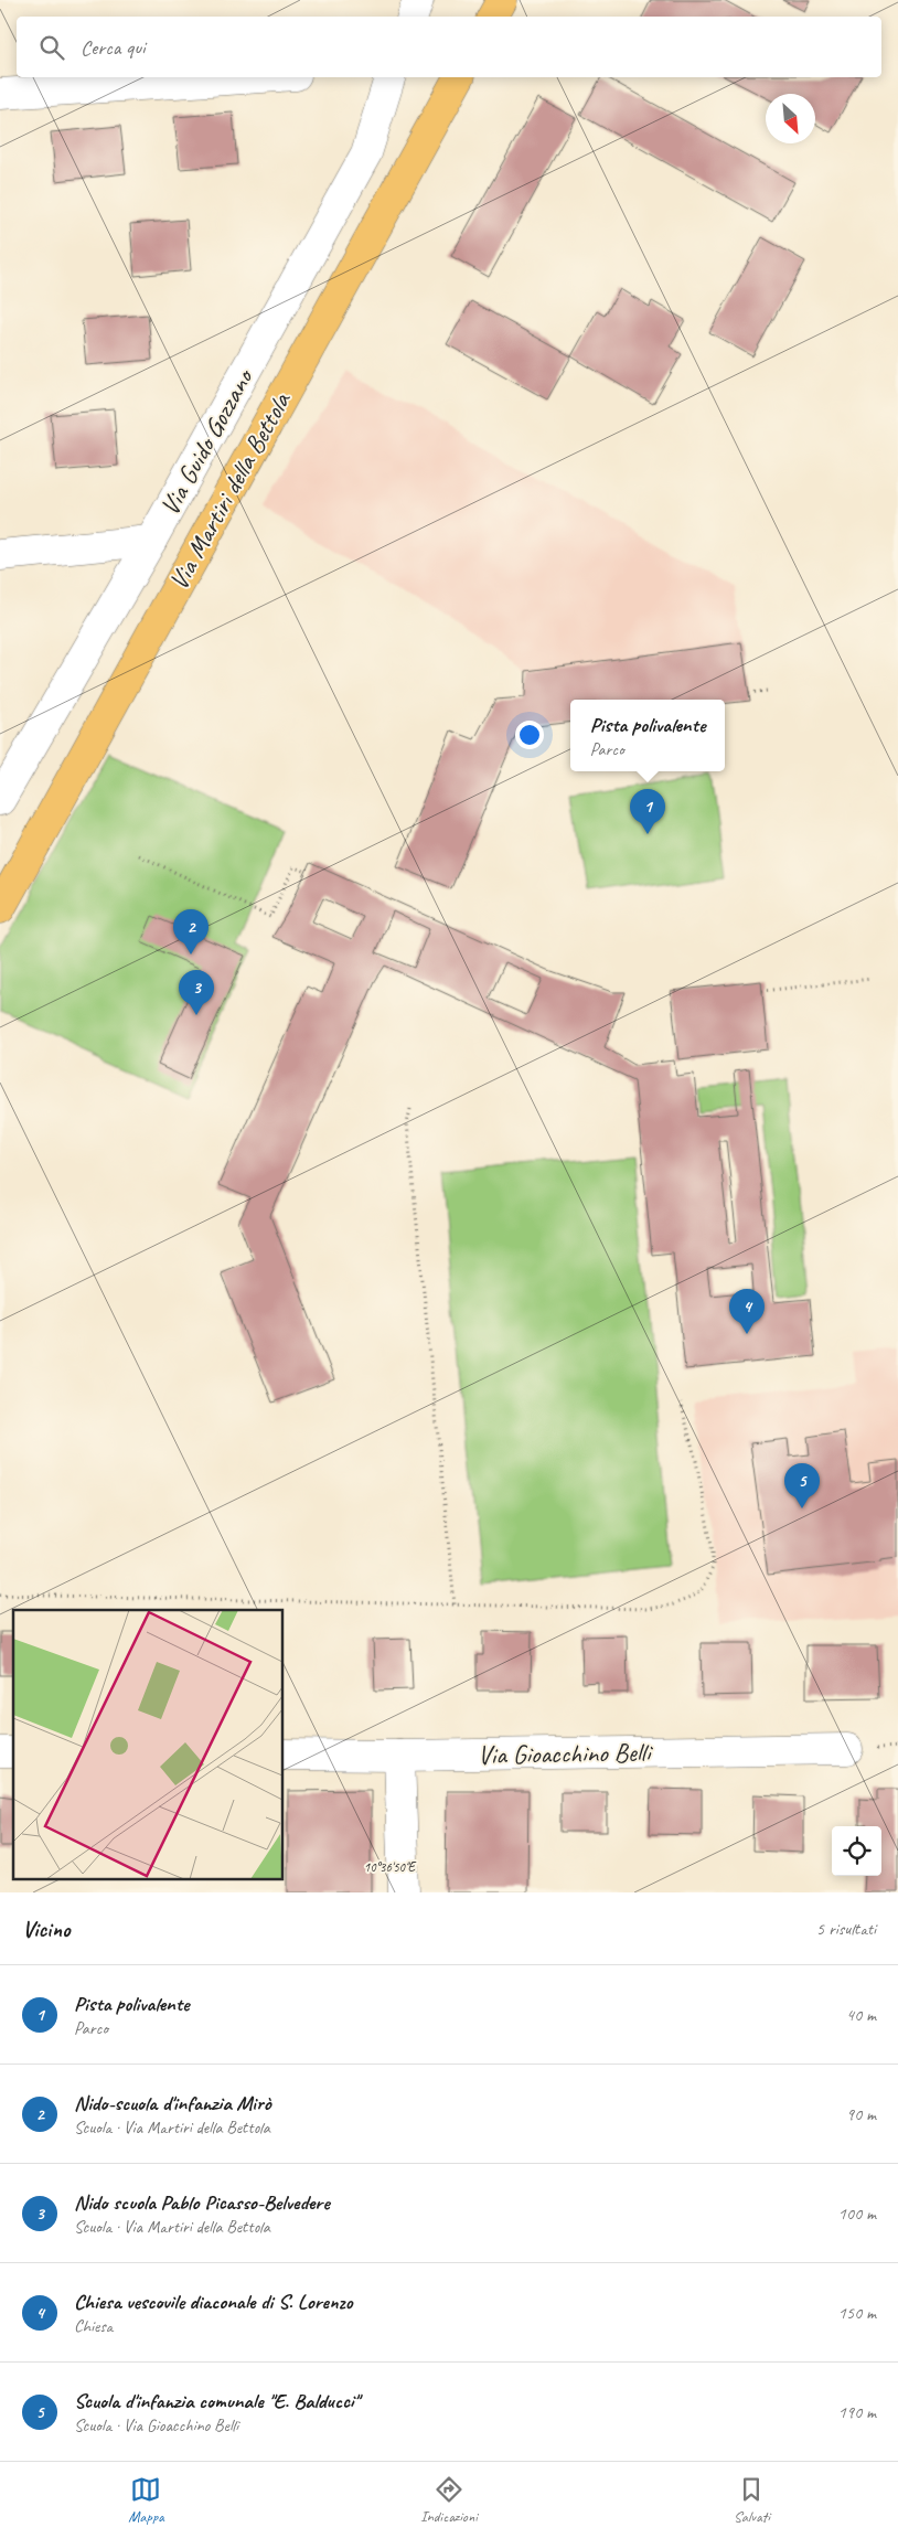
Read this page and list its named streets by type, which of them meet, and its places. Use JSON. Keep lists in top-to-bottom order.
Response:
{
  "streets": {
    "main road": ["Via Martiri della Bettola"],
    "street": ["Via Guido Gozzano", "Via Gioacchino Belli"]
  },
  "north": "bottom right",
  "page": {
    "search": "Cerca qui",
    "popup": ["Pista polivalente", "Parco"],
    "pins": [
      "1",
      "2",
      "3",
      "4",
      "5"
    ],
    "heading": ["Vicino", "5 risultati"],
    "list": [
      {
        "mark": "1",
        "name": "Pista polivalente",
        "note": "Parco",
        "value": "40 m"
      },
      {
        "mark": "2",
        "name": "Nido-scuola d'infanzia Mirò",
        "note": "Scuola · Via Martiri della Bettola",
        "value": "90 m"
      },
      {
        "mark": "3",
        "name": "Nido scuola Pablo Picasso-Belvedere",
        "note": "Scuola · Via Martiri della Bettola",
        "value": "100 m"
      },
      {
        "mark": "4",
        "name": "Chiesa vescovile diaconale di S. Lorenzo",
        "note": "Chiesa",
        "value": "150 m"
      },
      {
        "mark": "5",
        "name": "Scuola d'infanzia comunale \"E. Balducci\"",
        "note": "Scuola · Via Gioacchino Belli",
        "value": "190 m"
      }
    ],
    "nav": ["Mappa", "Indicazioni", "Salvati"]
  },
  "coordinates": ["10°36'50\"E"]
}
